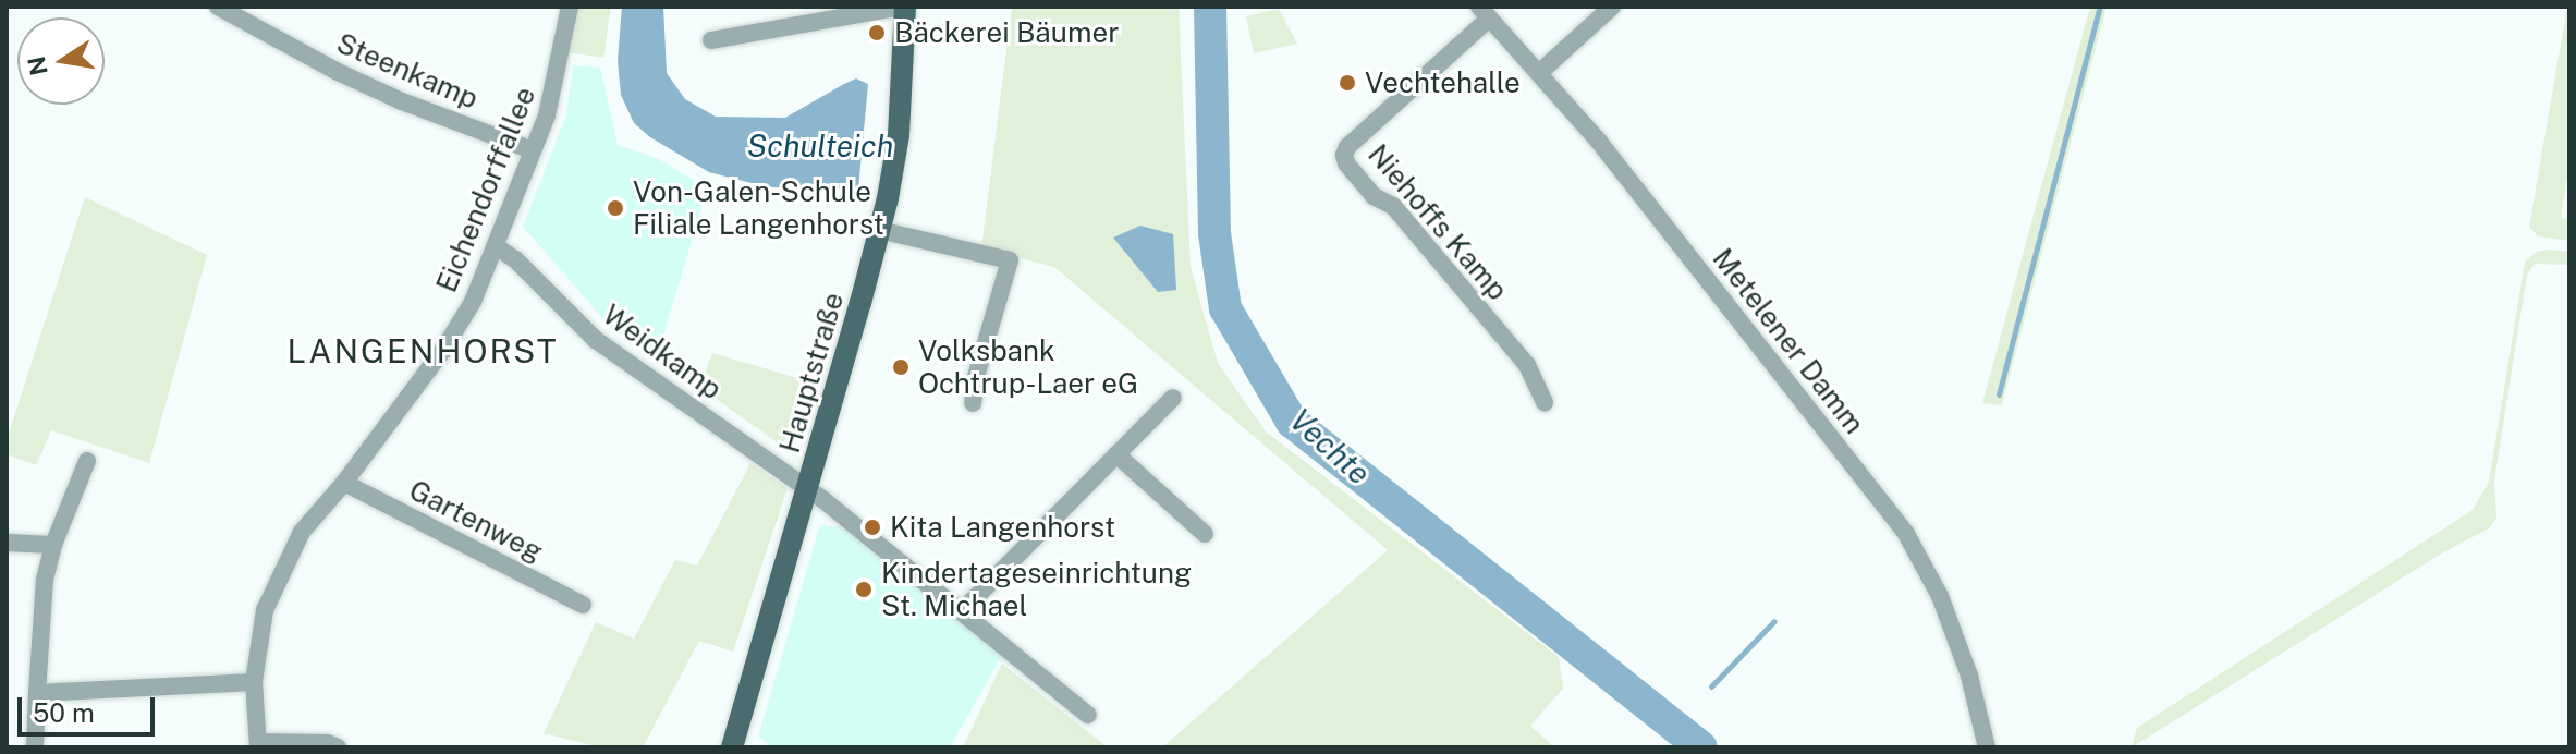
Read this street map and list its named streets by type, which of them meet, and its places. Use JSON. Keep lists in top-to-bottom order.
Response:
{
  "streets": {
    "main road": ["Hauptstraße"],
    "street": [
      "Steenkamp",
      "Eichendorffallee",
      "Niehoffs Kamp",
      "Metelener Damm",
      "Weidkamp",
      "Gartenweg"
    ]
  },
  "crossings": [
    ["Steenkamp", "Eichendorffallee"],
    ["Eichendorffallee", "Weidkamp"],
    ["Eichendorffallee", "Gartenweg"],
    ["Niehoffs Kamp", "Metelener Damm"],
    ["Weidkamp", "Hauptstraße"]
  ],
  "districts": ["LANGENHORST"],
  "water": ["Schulteich", "Vechte"],
  "places": [
    "Bäckerei Bäumer",
    "Vechtehalle",
    "Von-Galen-Schule Filiale Langenhorst",
    "Volksbank Ochtrup-Laer eG",
    "Kita Langenhorst",
    "Kindertageseinrichtung St. Michael"
  ],
  "scale_bar": "50 m",
  "north": "left"
}
